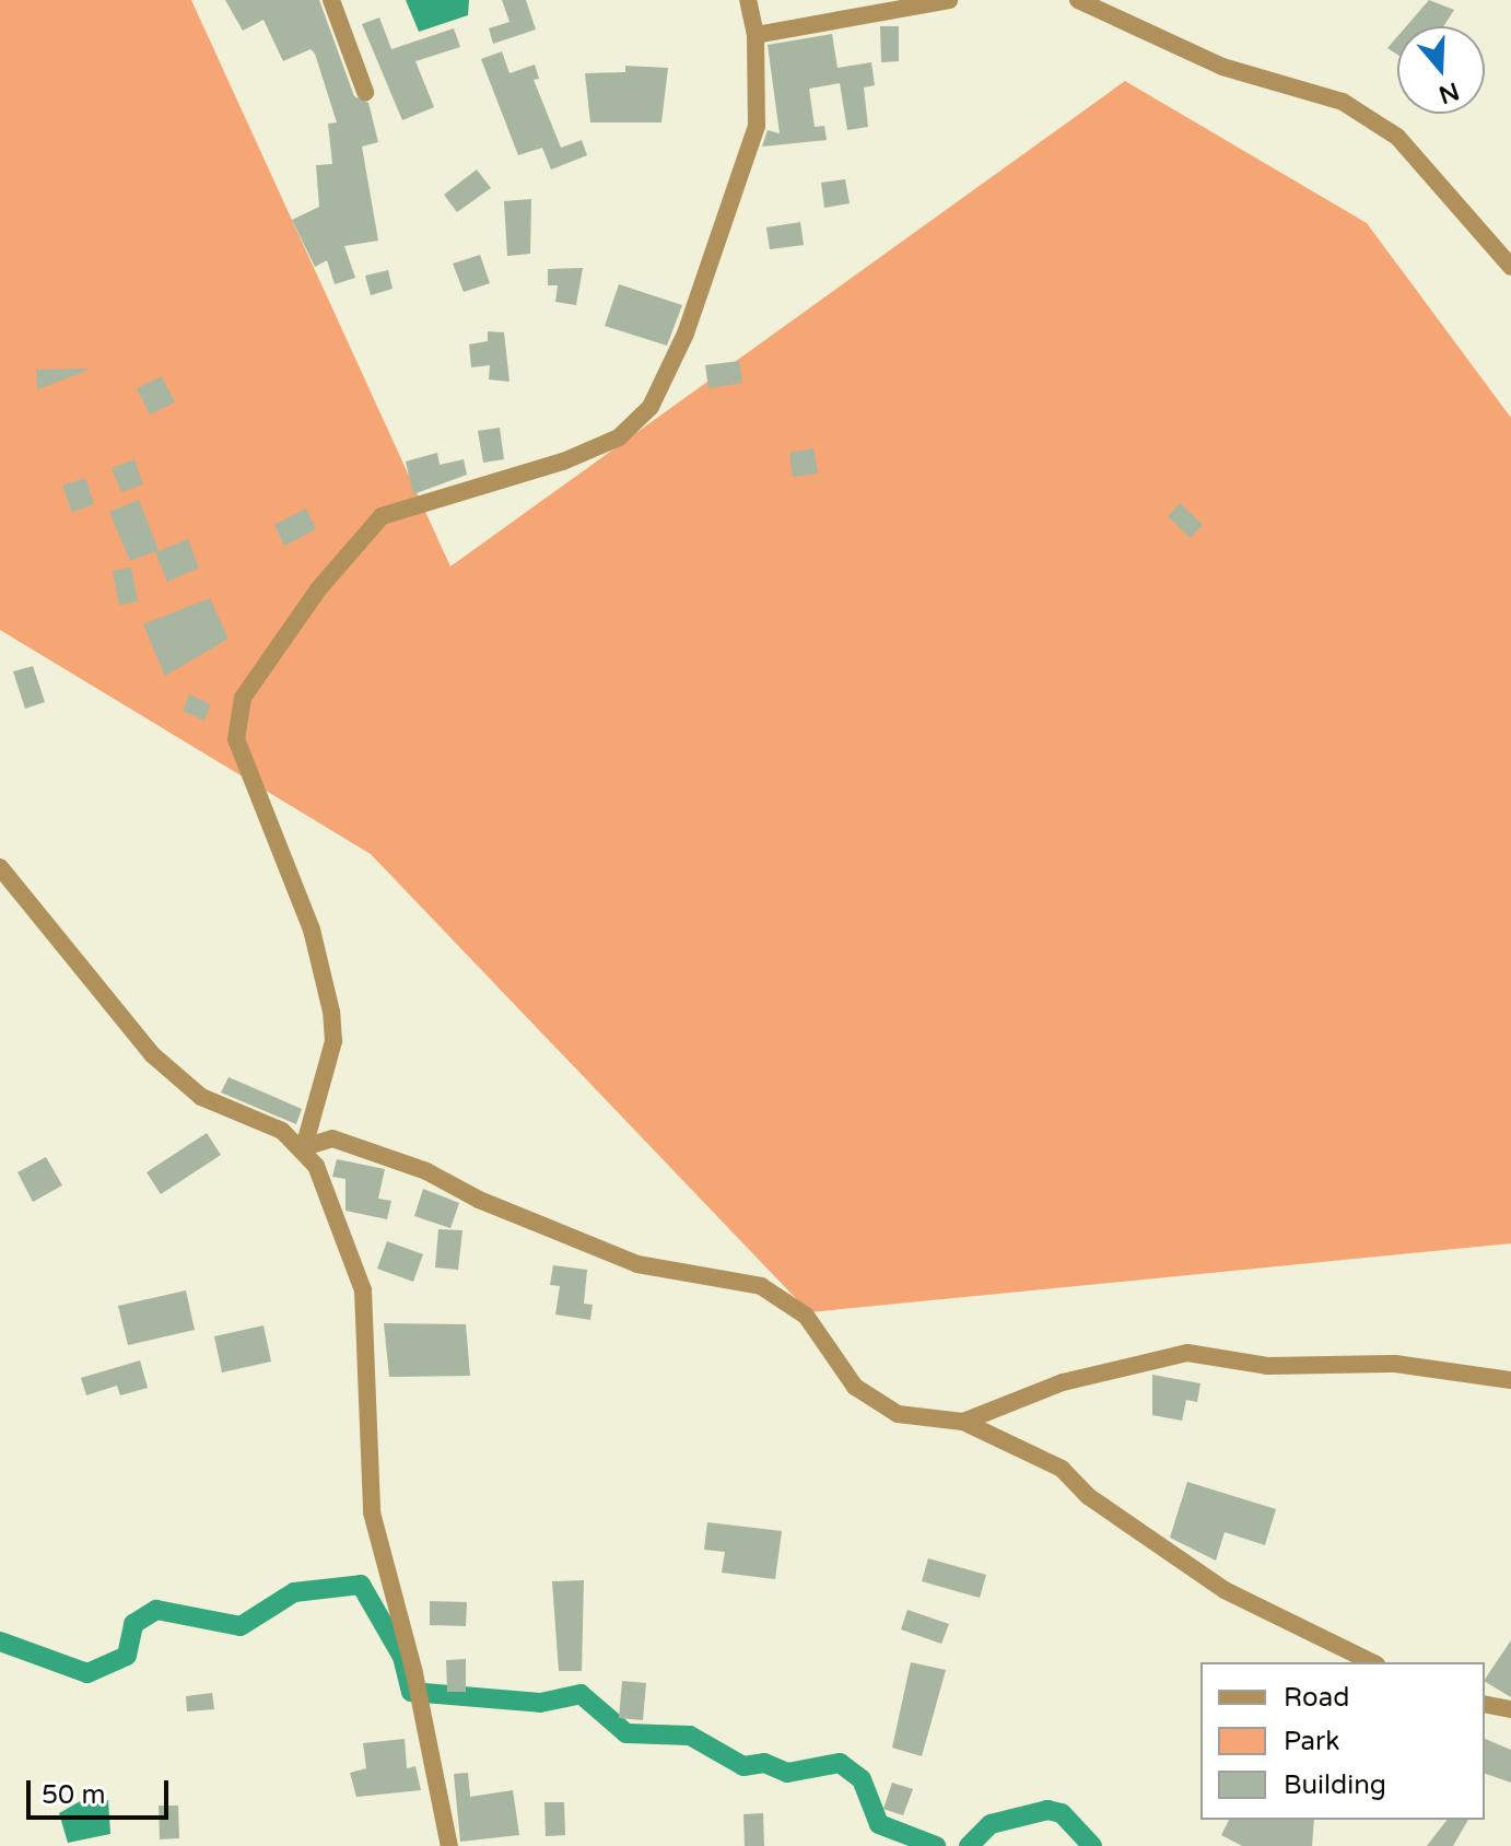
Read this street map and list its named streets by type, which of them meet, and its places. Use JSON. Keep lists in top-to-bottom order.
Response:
{
  "legend": ["Road", "Park", "Building"],
  "scale_bar": "50 m",
  "north": "bottom"
}
